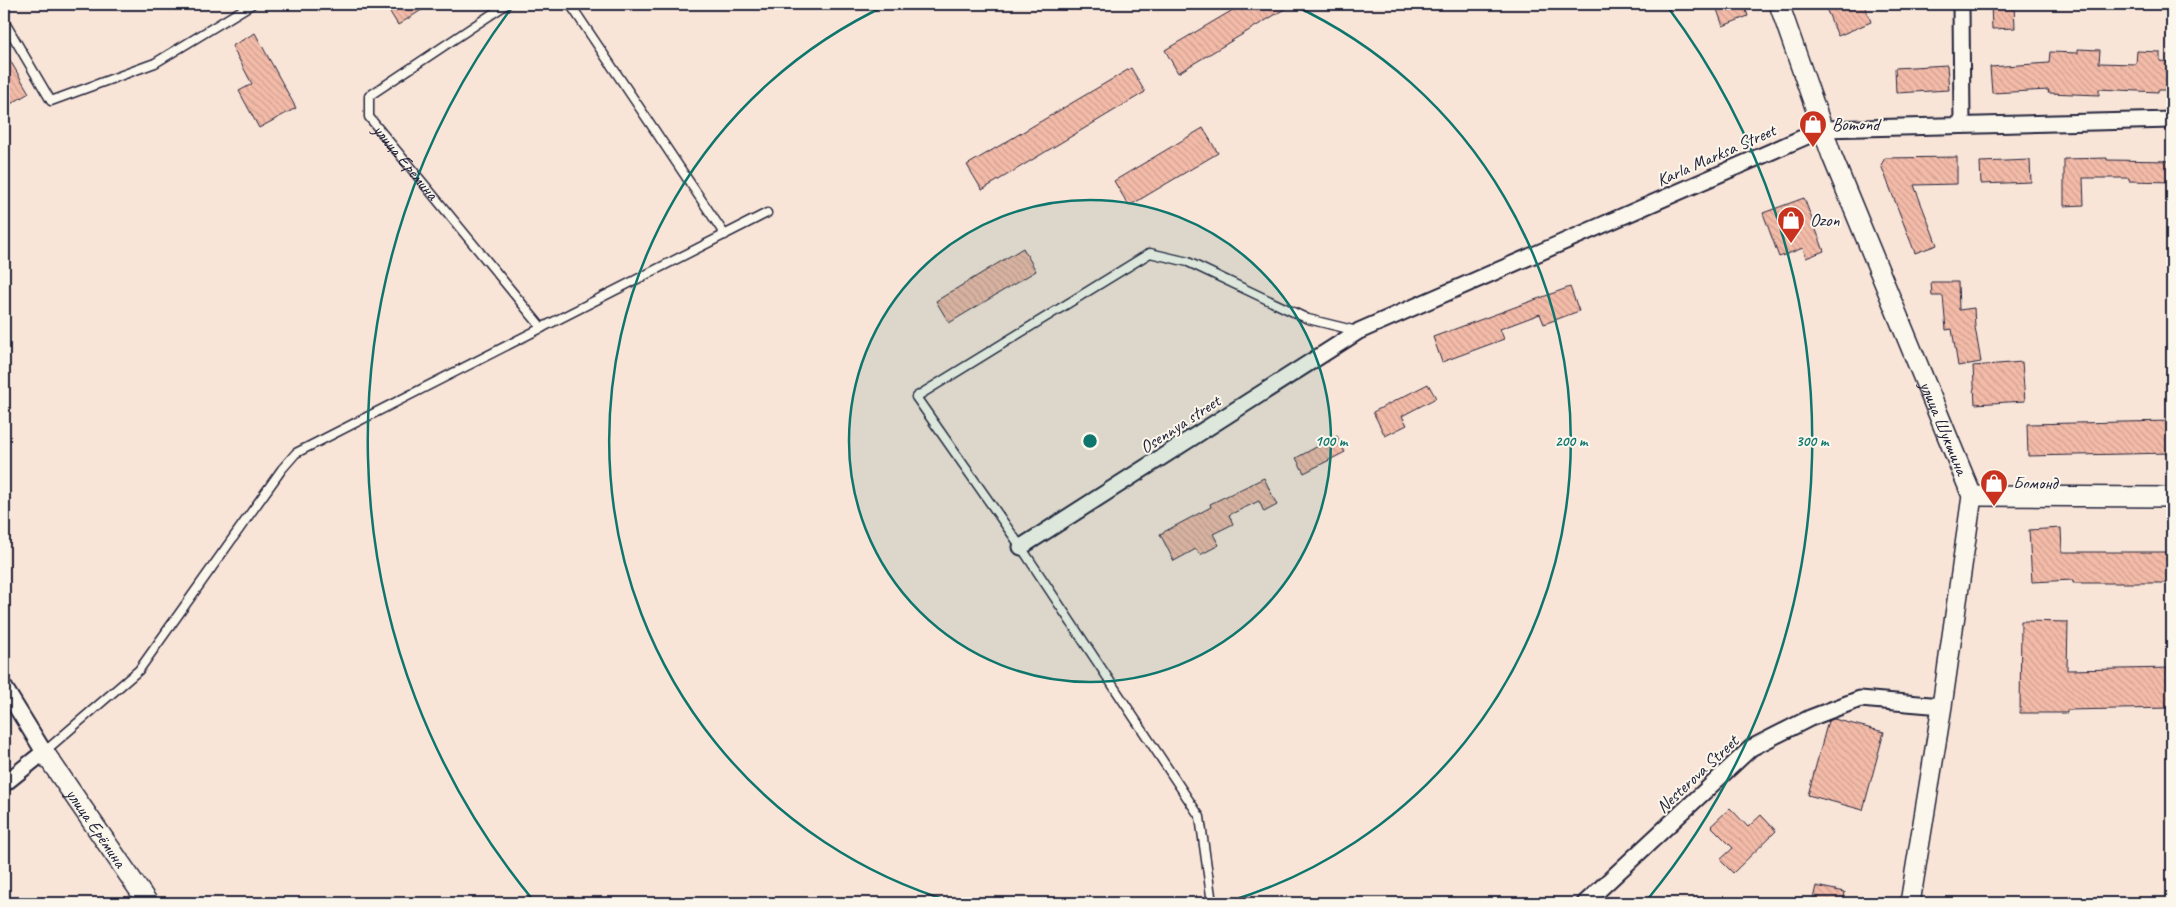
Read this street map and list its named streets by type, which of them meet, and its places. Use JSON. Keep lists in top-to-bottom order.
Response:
{
  "streets": {
    "street": [
      "Karla Marksa Street",
      "улица Ерёмина",
      "Osennya street",
      "улица Шукшина",
      "Nesterova Street"
    ]
  },
  "crossings": [
    ["Karla Marksa Street", "Osennya street"],
    ["Karla Marksa Street", "улица Шукшина"],
    ["улица Шукшина", "Nesterova Street"]
  ],
  "places": {
    "shop": ["Bomond", "Ozon", "Бомонд"]
  },
  "rings": ["100 m", "200 m", "300 m"]
}
